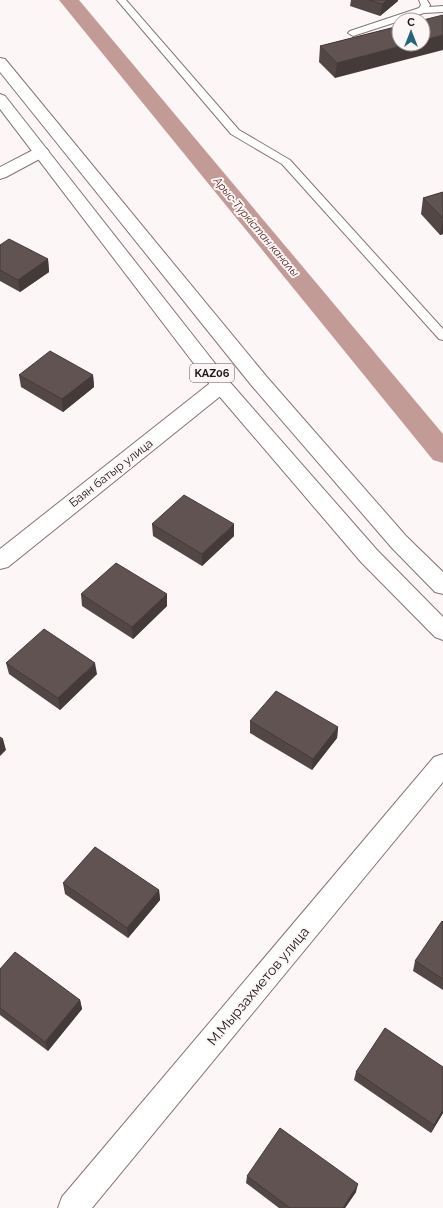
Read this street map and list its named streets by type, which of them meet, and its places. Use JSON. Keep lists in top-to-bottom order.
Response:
{
  "streets": {
    "main road": ["KАZ06", "Баян батыр улица", "М.Мырзахметов улица"]
  },
  "crossings": [
    ["KАZ06", "Баян батыр улица"]
  ],
  "water": ["Арыс-Түркістан каналы"],
  "north": "top"
}
